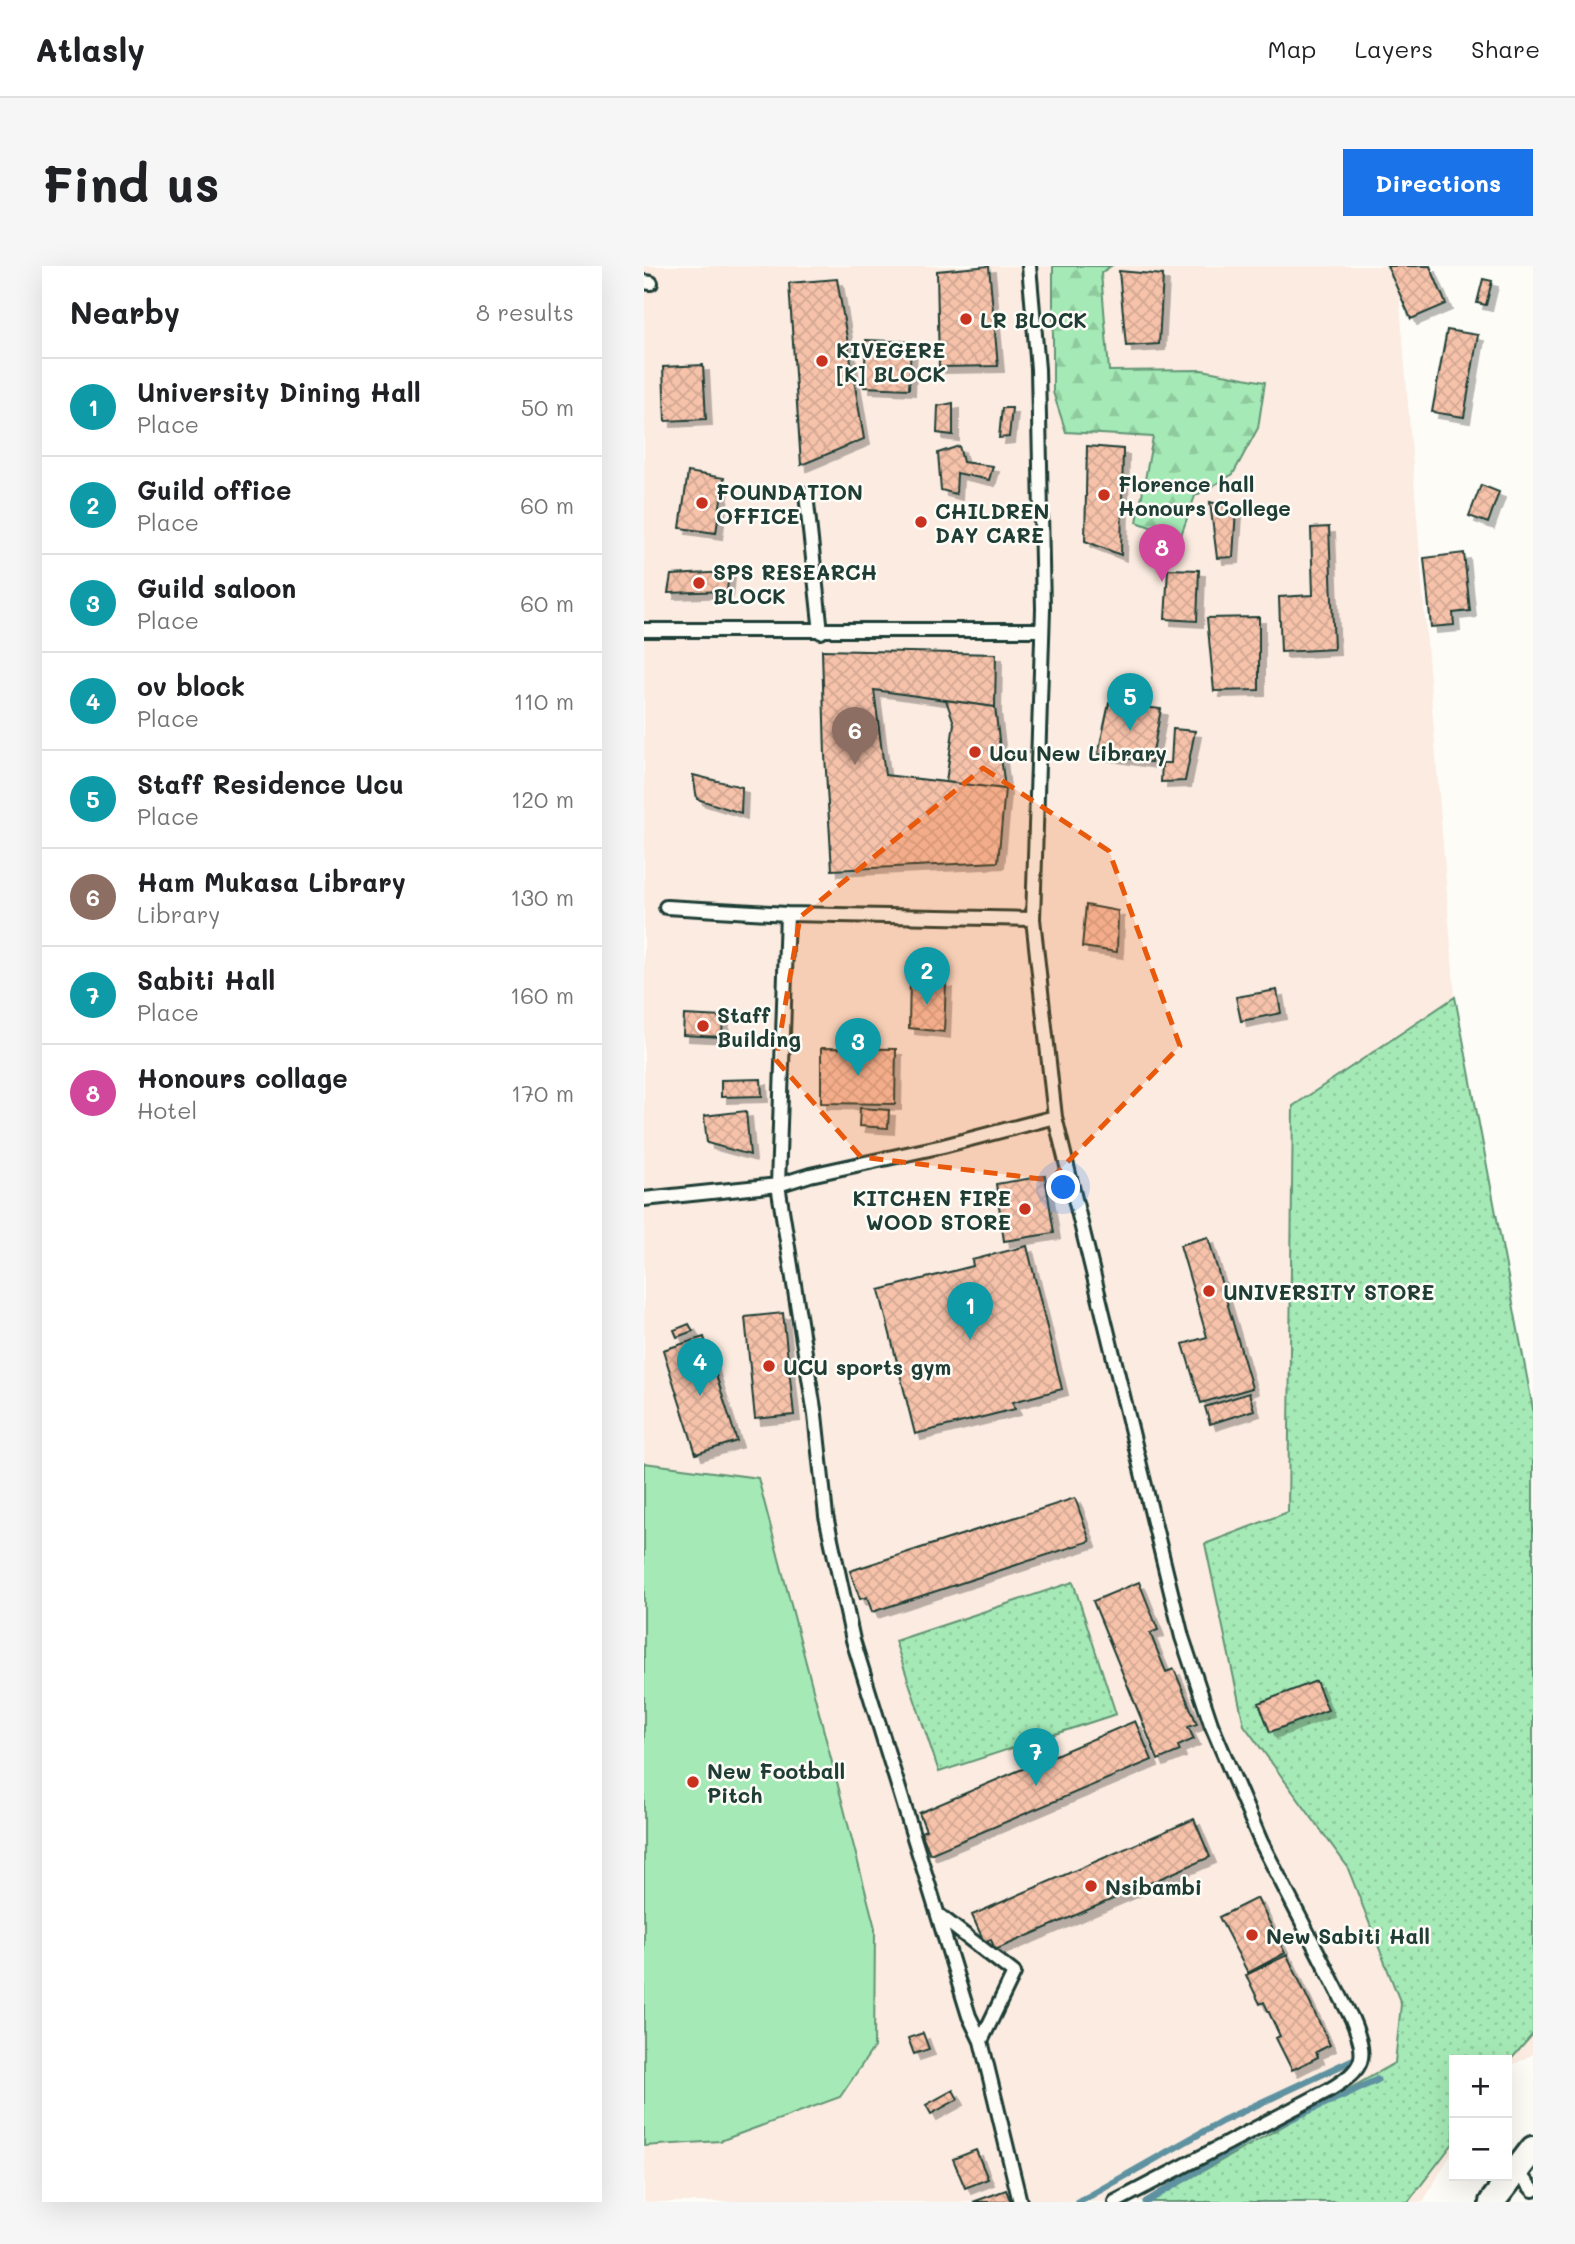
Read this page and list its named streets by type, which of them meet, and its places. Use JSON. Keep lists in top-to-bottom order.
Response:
{
  "places": [
    "LR BLOCK",
    "KIVEGERE [K] BLOCK",
    "Florence hall Honours College",
    "FOUNDATION OFFICE",
    "CHILDREN DAY CARE",
    "SPS RESEARCH BLOCK",
    "Ucu New Library",
    "Staff Building",
    "KITCHEN FIRE WOOD STORE",
    "UNIVERSITY STORE",
    "UCU sports gym",
    "New Football Pitch",
    "Nsibambi",
    "New Sabiti Hall"
  ],
  "page": {
    "header": "Atlasly",
    "nav": ["Map", "Layers", "Share"],
    "buttons": "Directions",
    "title": "Find us",
    "heading": ["Nearby", "8 results"],
    "list": [
      {
        "mark": "1",
        "name": "University Dining Hall",
        "note": "Place",
        "value": "50 m"
      },
      {
        "mark": "2",
        "name": "Guild office",
        "note": "Place",
        "value": "60 m"
      },
      {
        "mark": "3",
        "name": "Guild saloon",
        "note": "Place",
        "value": "60 m"
      },
      {
        "mark": "4",
        "name": "ov block",
        "note": "Place",
        "value": "110 m"
      },
      {
        "mark": "5",
        "name": "Staff Residence Ucu",
        "note": "Place",
        "value": "120 m"
      },
      {
        "mark": "6",
        "name": "Ham Mukasa Library",
        "note": "Library",
        "value": "130 m"
      },
      {
        "mark": "7",
        "name": "Sabiti Hall",
        "note": "Place",
        "value": "160 m"
      },
      {
        "mark": "8",
        "name": "Honours collage",
        "note": "Hotel",
        "value": "170 m"
      }
    ],
    "pins": [
      "8",
      "5",
      "6",
      "2",
      "3",
      "1",
      "4",
      "7"
    ],
    "map_buttons": ["+", "−"]
  }
}
